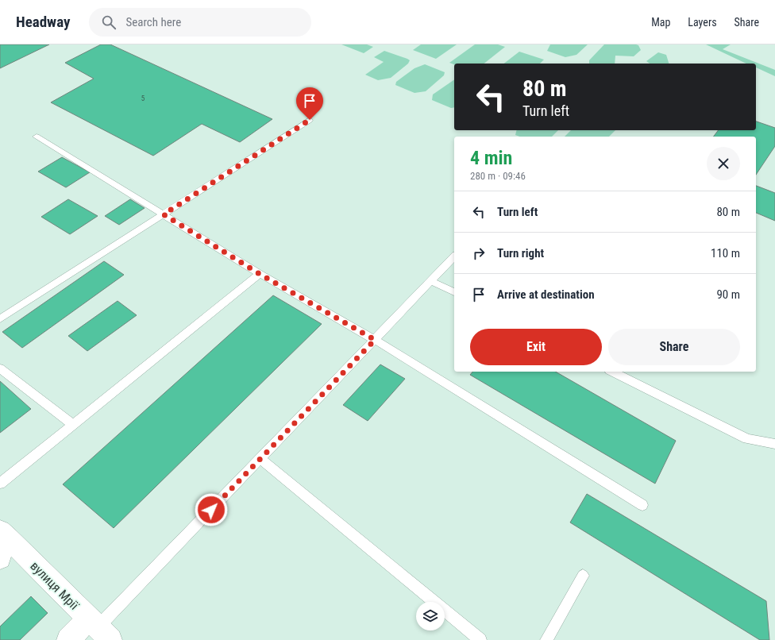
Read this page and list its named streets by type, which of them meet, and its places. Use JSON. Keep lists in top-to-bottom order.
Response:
{
  "streets": {
    "street": ["вулиця Мрії"]
  },
  "house_numbers": ["5"],
  "page": {
    "header": "Headway",
    "search": "Search here",
    "nav": ["Map", "Layers", "Share"],
    "turn": ["80 m", "Turn left"],
    "heading": ["4 min", "280 m · 09:46"],
    "list": [
      {
        "name": "Turn left",
        "value": "80 m"
      },
      {
        "name": "Turn right",
        "value": "110 m"
      },
      {
        "name": "Arrive at destination",
        "value": "90 m"
      }
    ],
    "buttons": ["Exit", "Share"]
  }
}
